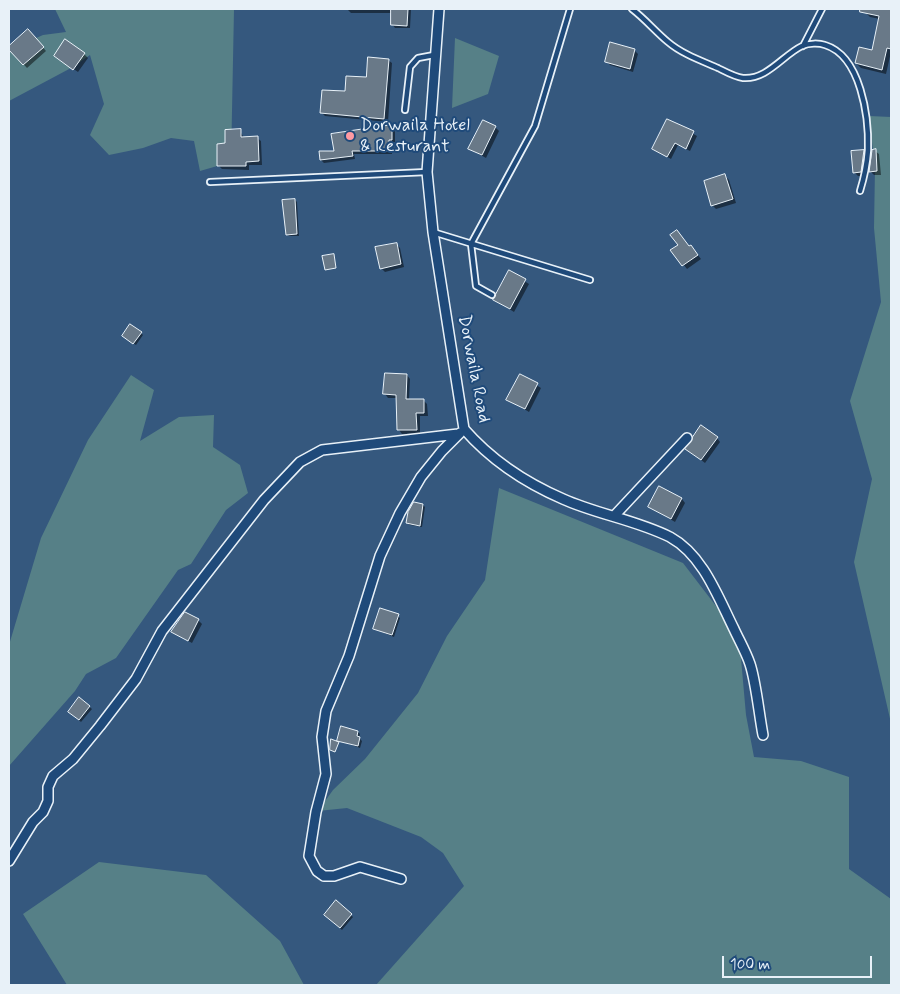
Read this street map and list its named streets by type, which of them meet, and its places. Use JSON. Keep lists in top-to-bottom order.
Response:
{
  "streets": {
    "street": ["Dorwaila Road"]
  },
  "places": ["Dorwaila Hotel & Resturant"],
  "scale_bar": "100 m"
}
